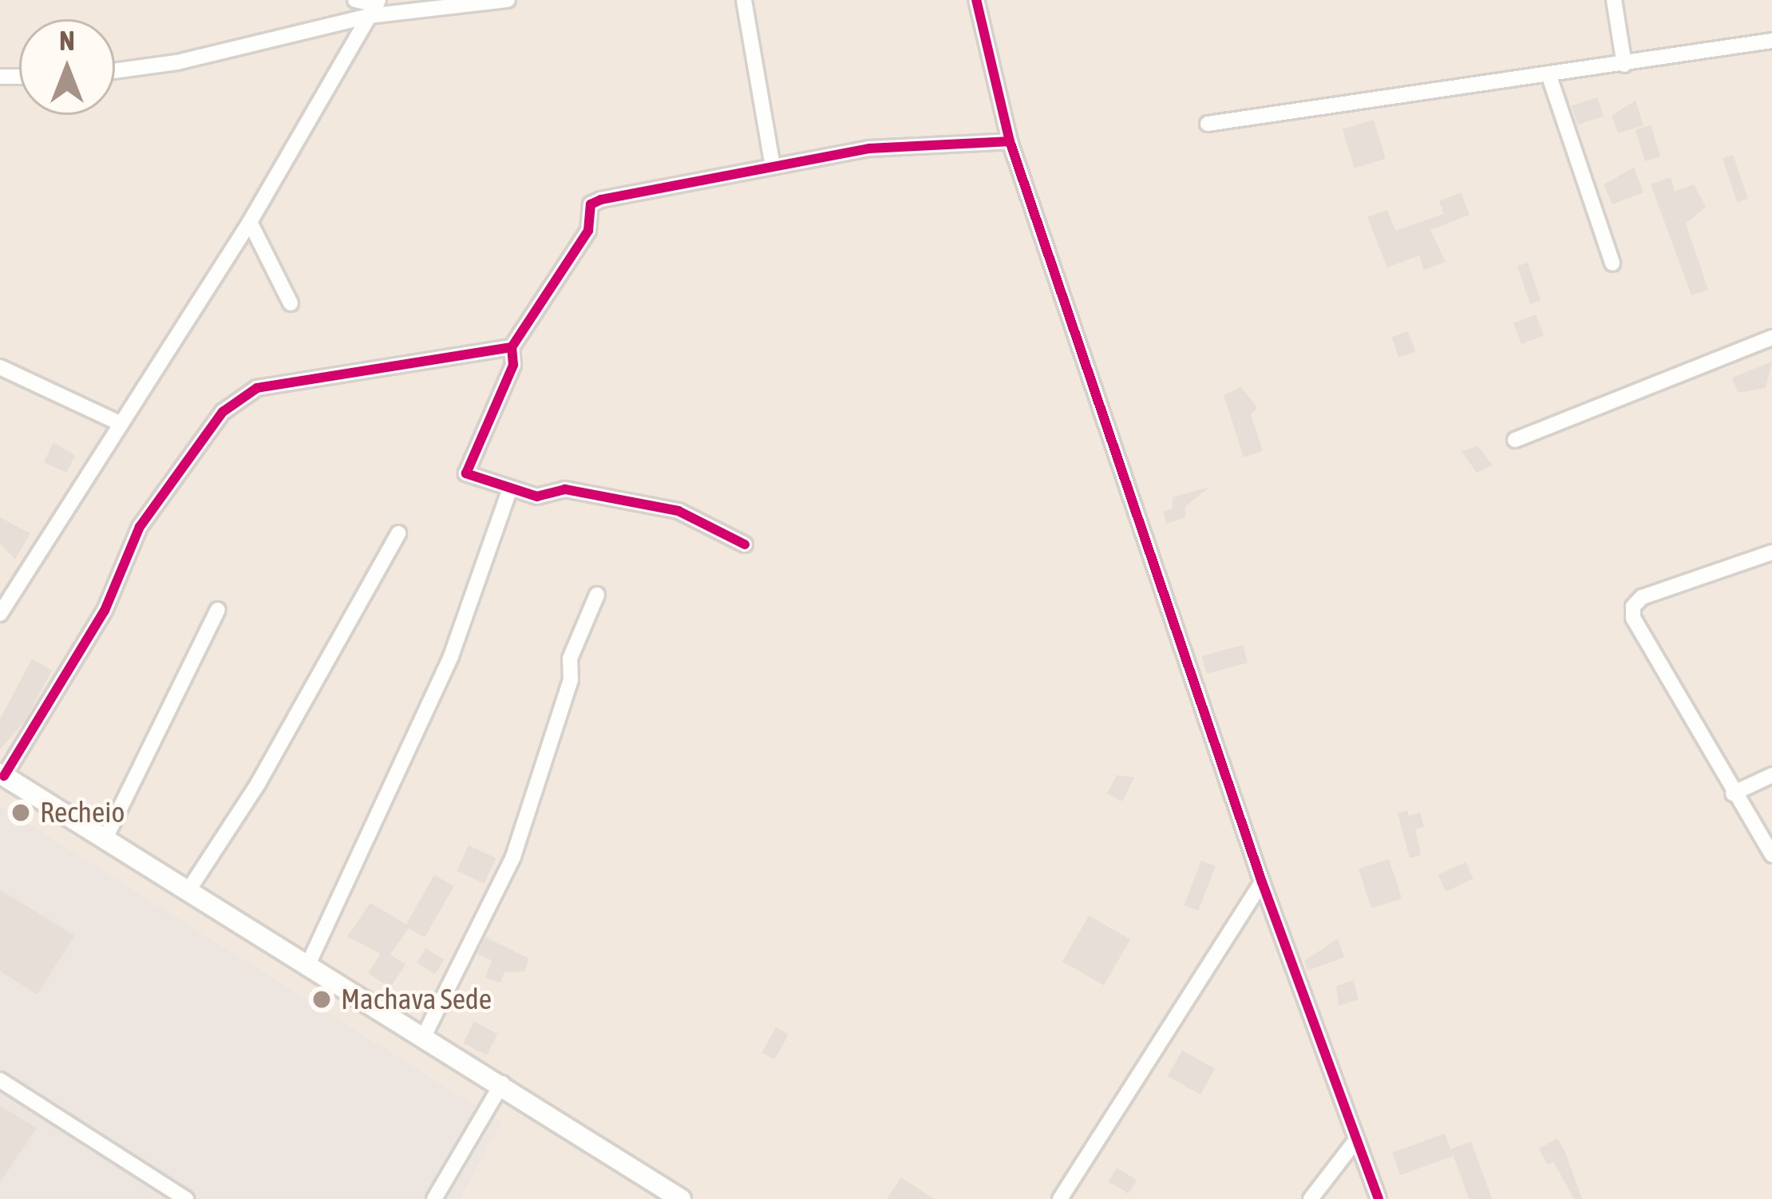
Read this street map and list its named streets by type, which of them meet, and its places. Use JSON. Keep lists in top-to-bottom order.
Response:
{
  "places": ["Recheio", "Machava Sede"],
  "north": "top"
}
